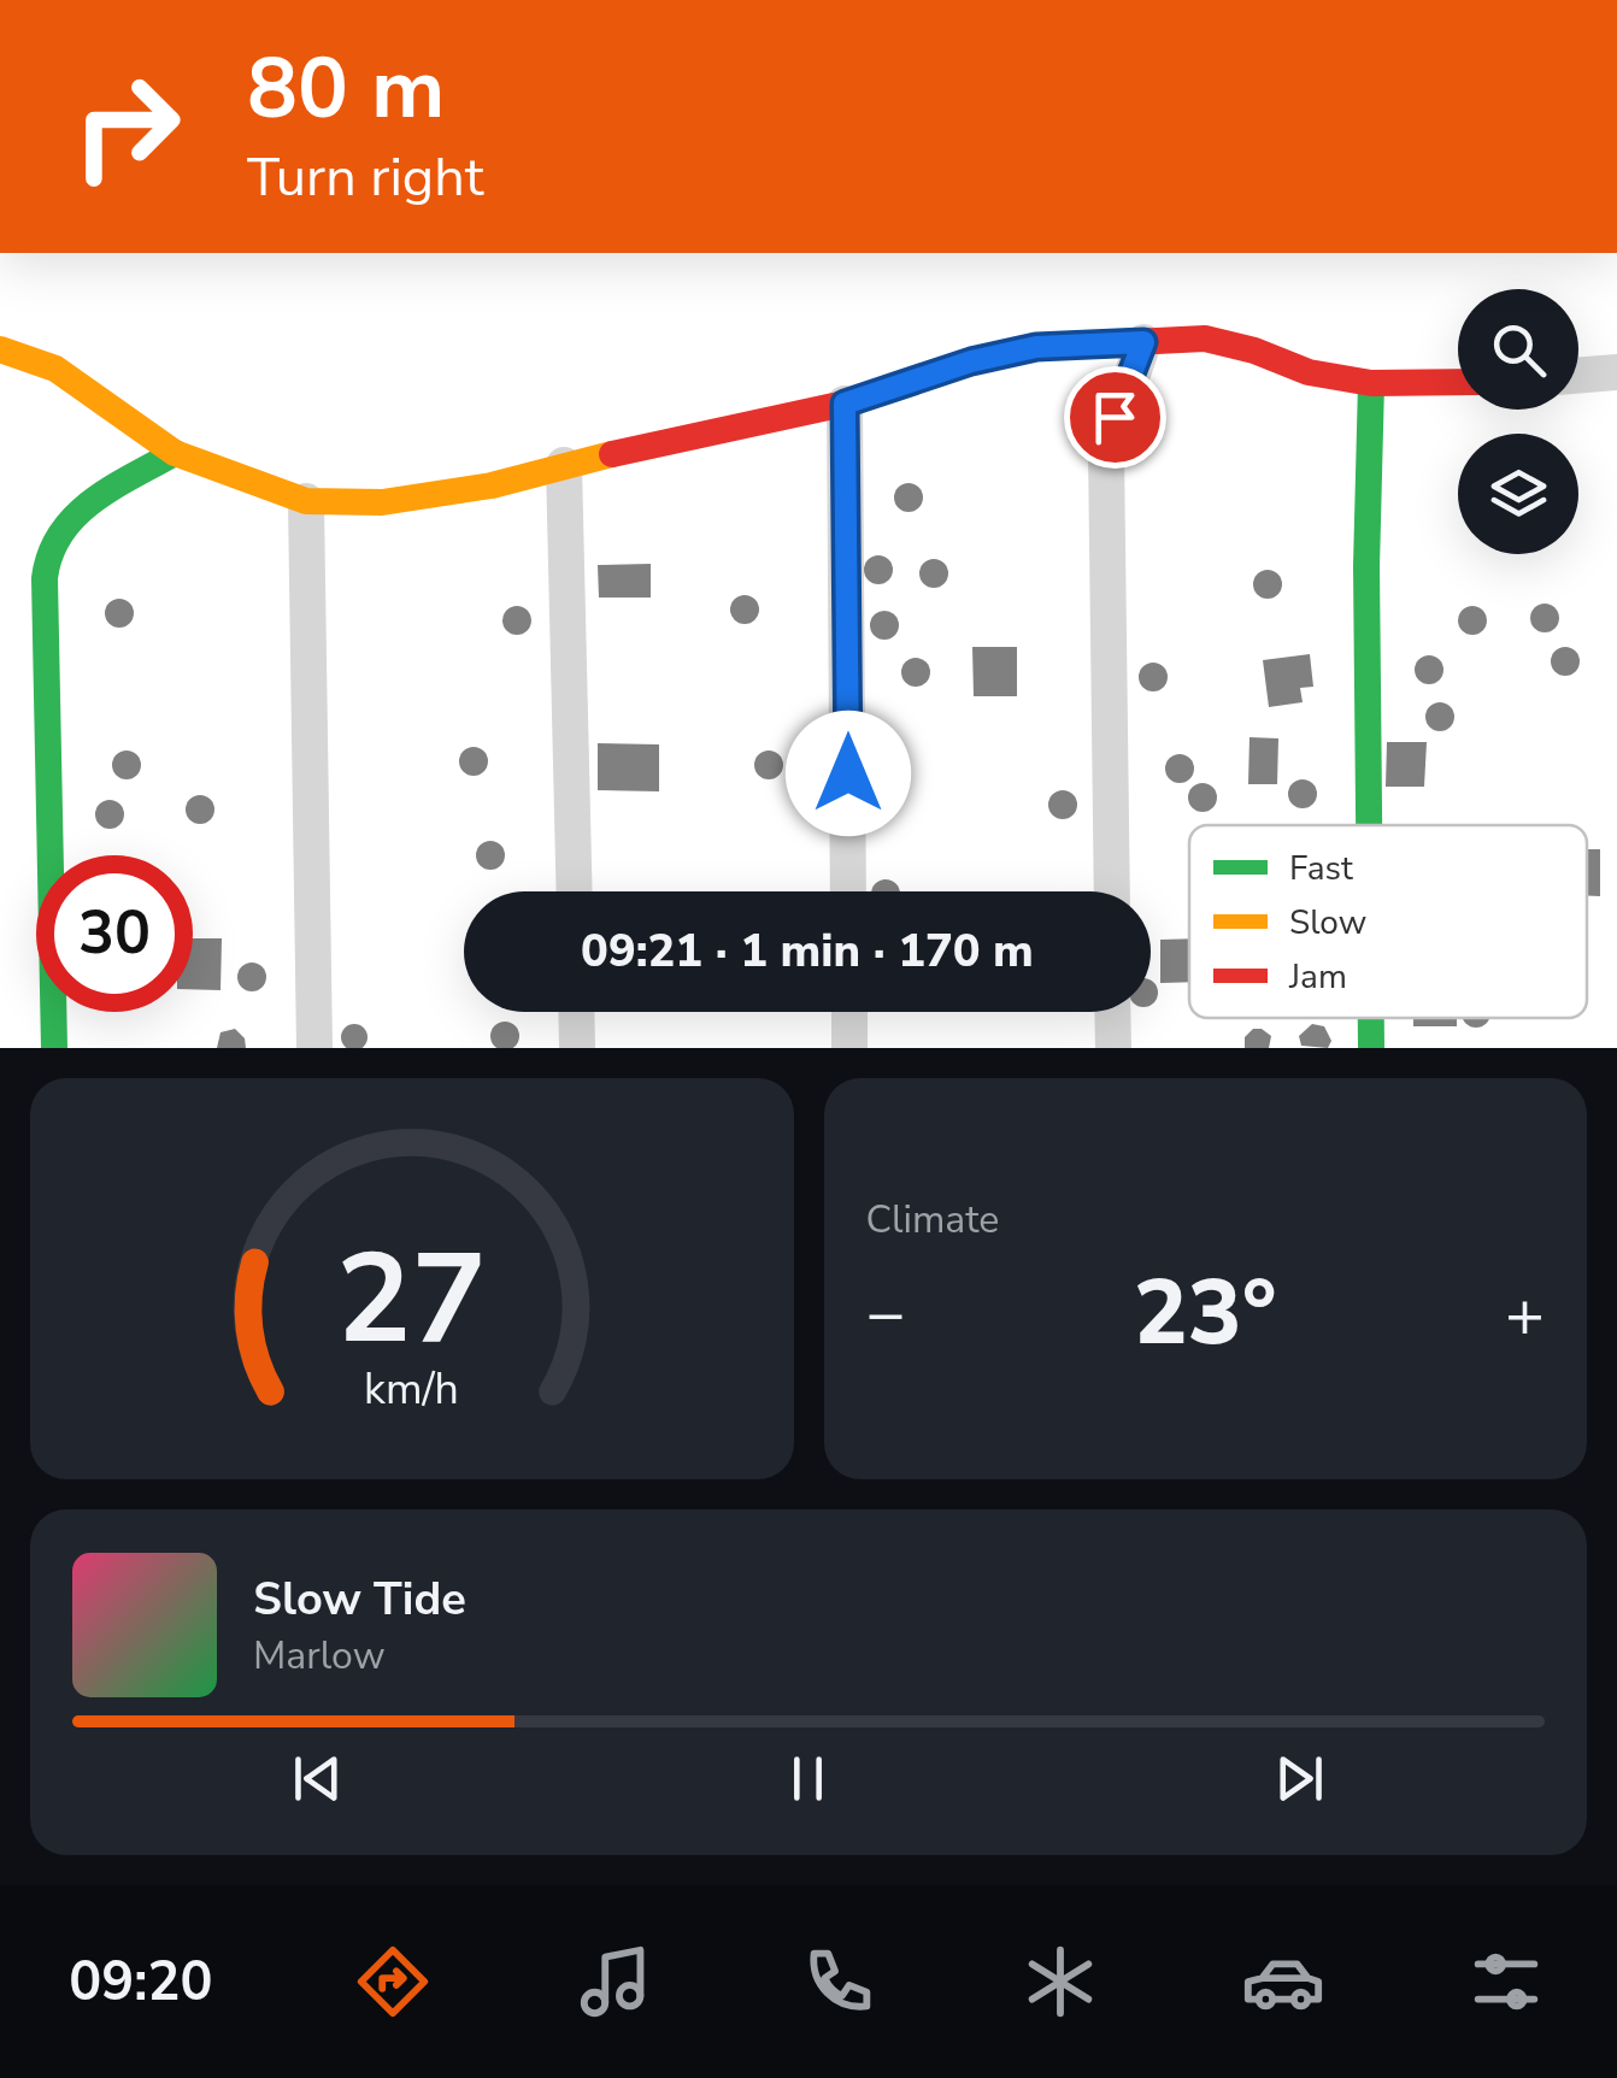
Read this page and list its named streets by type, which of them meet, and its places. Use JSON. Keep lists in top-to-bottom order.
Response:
{
  "legend": ["Fast", "Slow", "Jam"],
  "page": {
    "turn": ["80 m", "Turn right"],
    "limit": "30",
    "trip": "09:21 · 1 min · 170 m",
    "tile": "Climate",
    "heat": ["−", "23°", "+"],
    "song": ["Slow Tide", "Marlow"],
    "tabs": "09:20",
    "gauge": ["27", "km/h"]
  }
}
